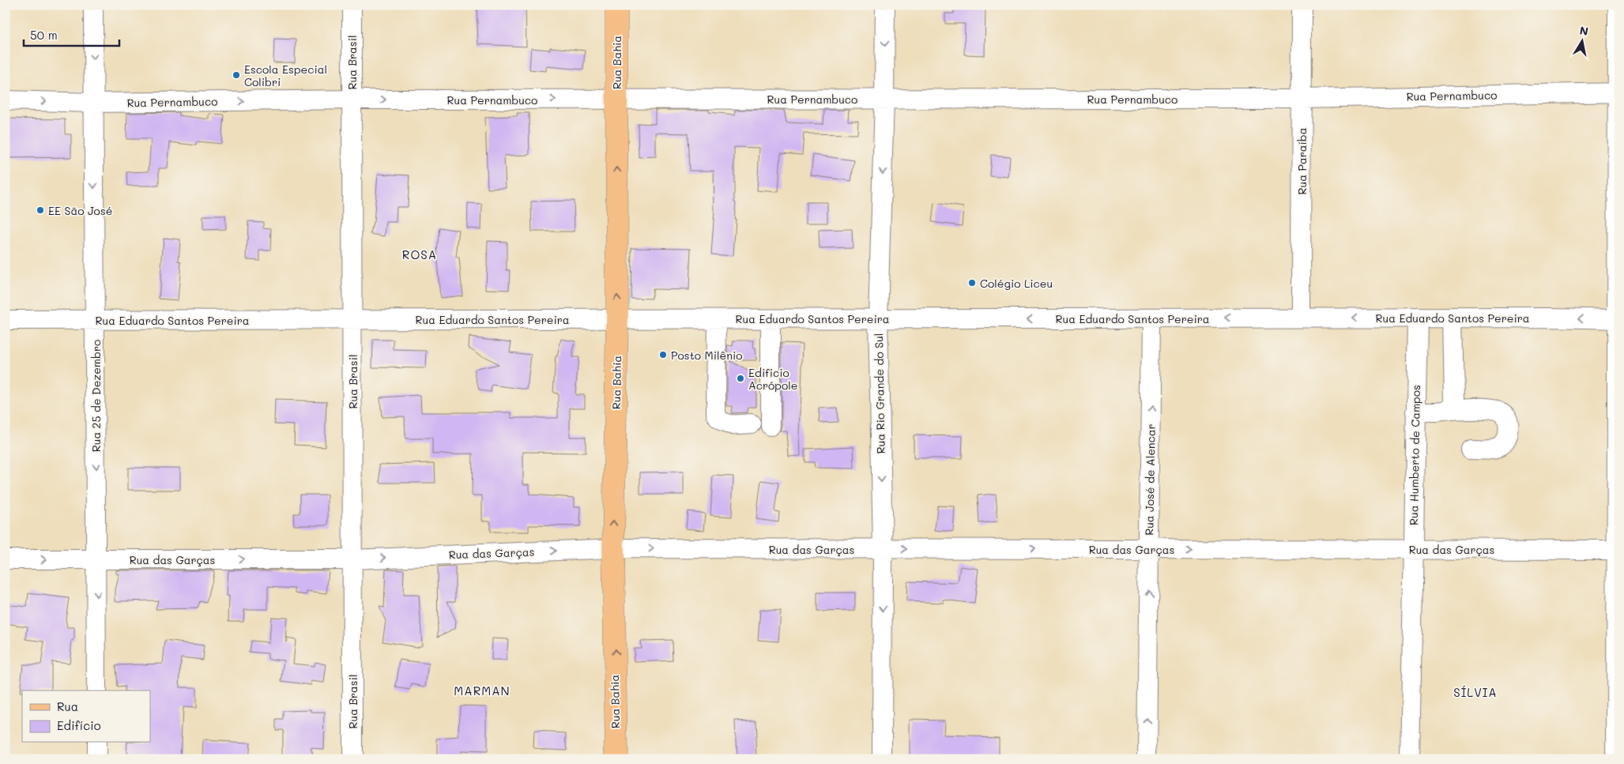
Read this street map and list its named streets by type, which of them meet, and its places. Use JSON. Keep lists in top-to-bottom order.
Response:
{
  "streets": {
    "main road": ["Rua Bahia"],
    "street": [
      "Rua Brasil",
      "Rua Pernambuco",
      "Rua Paraíba",
      "Rua Eduardo Santos Pereira",
      "Rua Rio Grande do Sul",
      "Rua 25 de Dezembro",
      "Rua Humberto de Campos",
      "Rua José de Alencar",
      "Rua das Garças"
    ]
  },
  "crossings": [
    ["Rua Brasil", "Rua Pernambuco"],
    ["Rua Brasil", "Rua Eduardo Santos Pereira"],
    ["Rua Brasil", "Rua das Garças"],
    ["Rua Bahia", "Rua Pernambuco"],
    ["Rua Bahia", "Rua Eduardo Santos Pereira"],
    ["Rua Bahia", "Rua das Garças"],
    ["Rua Pernambuco", "Rua Paraíba"],
    ["Rua Pernambuco", "Rua Rio Grande do Sul"],
    ["Rua Pernambuco", "Rua 25 de Dezembro"],
    ["Rua Paraíba", "Rua Eduardo Santos Pereira"],
    ["Rua Eduardo Santos Pereira", "Rua Rio Grande do Sul"],
    ["Rua Eduardo Santos Pereira", "Rua 25 de Dezembro"],
    ["Rua Eduardo Santos Pereira", "Rua Humberto de Campos"],
    ["Rua Eduardo Santos Pereira", "Rua José de Alencar"],
    ["Rua Rio Grande do Sul", "Rua das Garças"],
    ["Rua 25 de Dezembro", "Rua das Garças"],
    ["Rua Humberto de Campos", "Rua das Garças"],
    ["Rua José de Alencar", "Rua das Garças"]
  ],
  "one_way": [
    "Rua Bahia",
    "Rua Pernambuco",
    "Rua Eduardo Santos Pereira",
    "Rua Rio Grande do Sul",
    "Rua 25 de Dezembro",
    "Rua José de Alencar",
    "Rua das Garças"
  ],
  "districts": ["ROSA", "MARMAN", "SÍLVIA"],
  "places": [
    "Escola Especial Colibri",
    "EE São José",
    "Colégio Liceu",
    "Posto Milênio",
    "Edificio Acrópole"
  ],
  "legend": ["Rua", "Edifício"],
  "scale_bar": "50 m",
  "north": "top"
}
